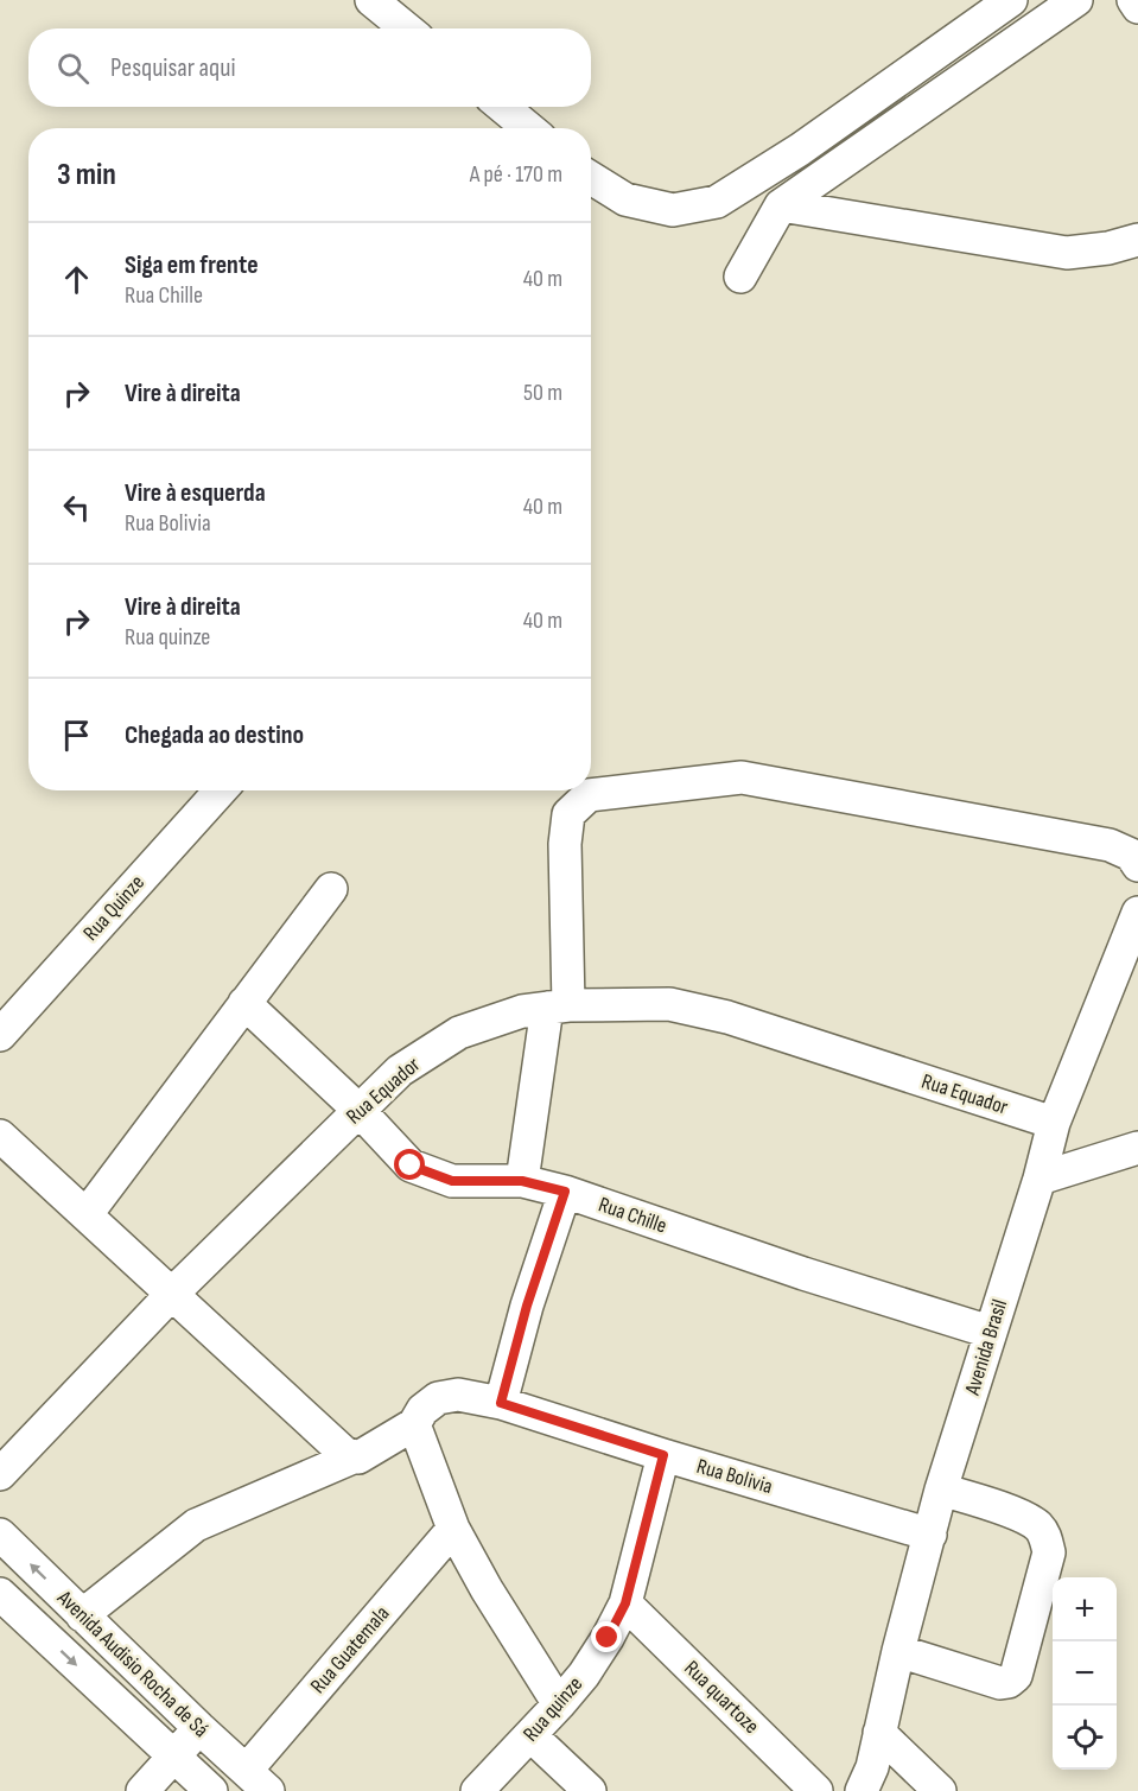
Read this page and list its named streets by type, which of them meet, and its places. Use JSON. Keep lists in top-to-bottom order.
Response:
{
  "streets": {
    "street": [
      "Rua Quinze",
      "Rua Equador",
      "Rua Chille",
      "Avenida Brasil",
      "Rua Bolivia",
      "Rua Guatemala",
      "Avenida Audisio Rocha de Sá",
      "Rua quartoze",
      "Rua quinze"
    ]
  },
  "crossings": [
    ["Rua Equador", "Rua Chille"],
    ["Rua Equador", "Avenida Brasil"],
    ["Rua Chille", "Avenida Brasil"],
    ["Avenida Brasil", "Rua Bolivia"],
    ["Rua Bolivia", "Rua quinze"],
    ["Rua Guatemala", "Avenida Audisio Rocha de Sá"],
    ["Rua quartoze", "Rua quinze"]
  ],
  "page": {
    "search": "Pesquisar aqui",
    "heading": ["3 min", "A pé · 170 m"],
    "list": [
      ["Siga em frente", "Rua Chille", "40 m"],
      ["Vire à direita", "50 m"],
      ["Vire à esquerda", "Rua Bolivia", "40 m"],
      ["Vire à direita", "Rua quinze", "40 m"],
      "Chegada ao destino"
    ],
    "map_buttons": ["+", "−"]
  }
}
